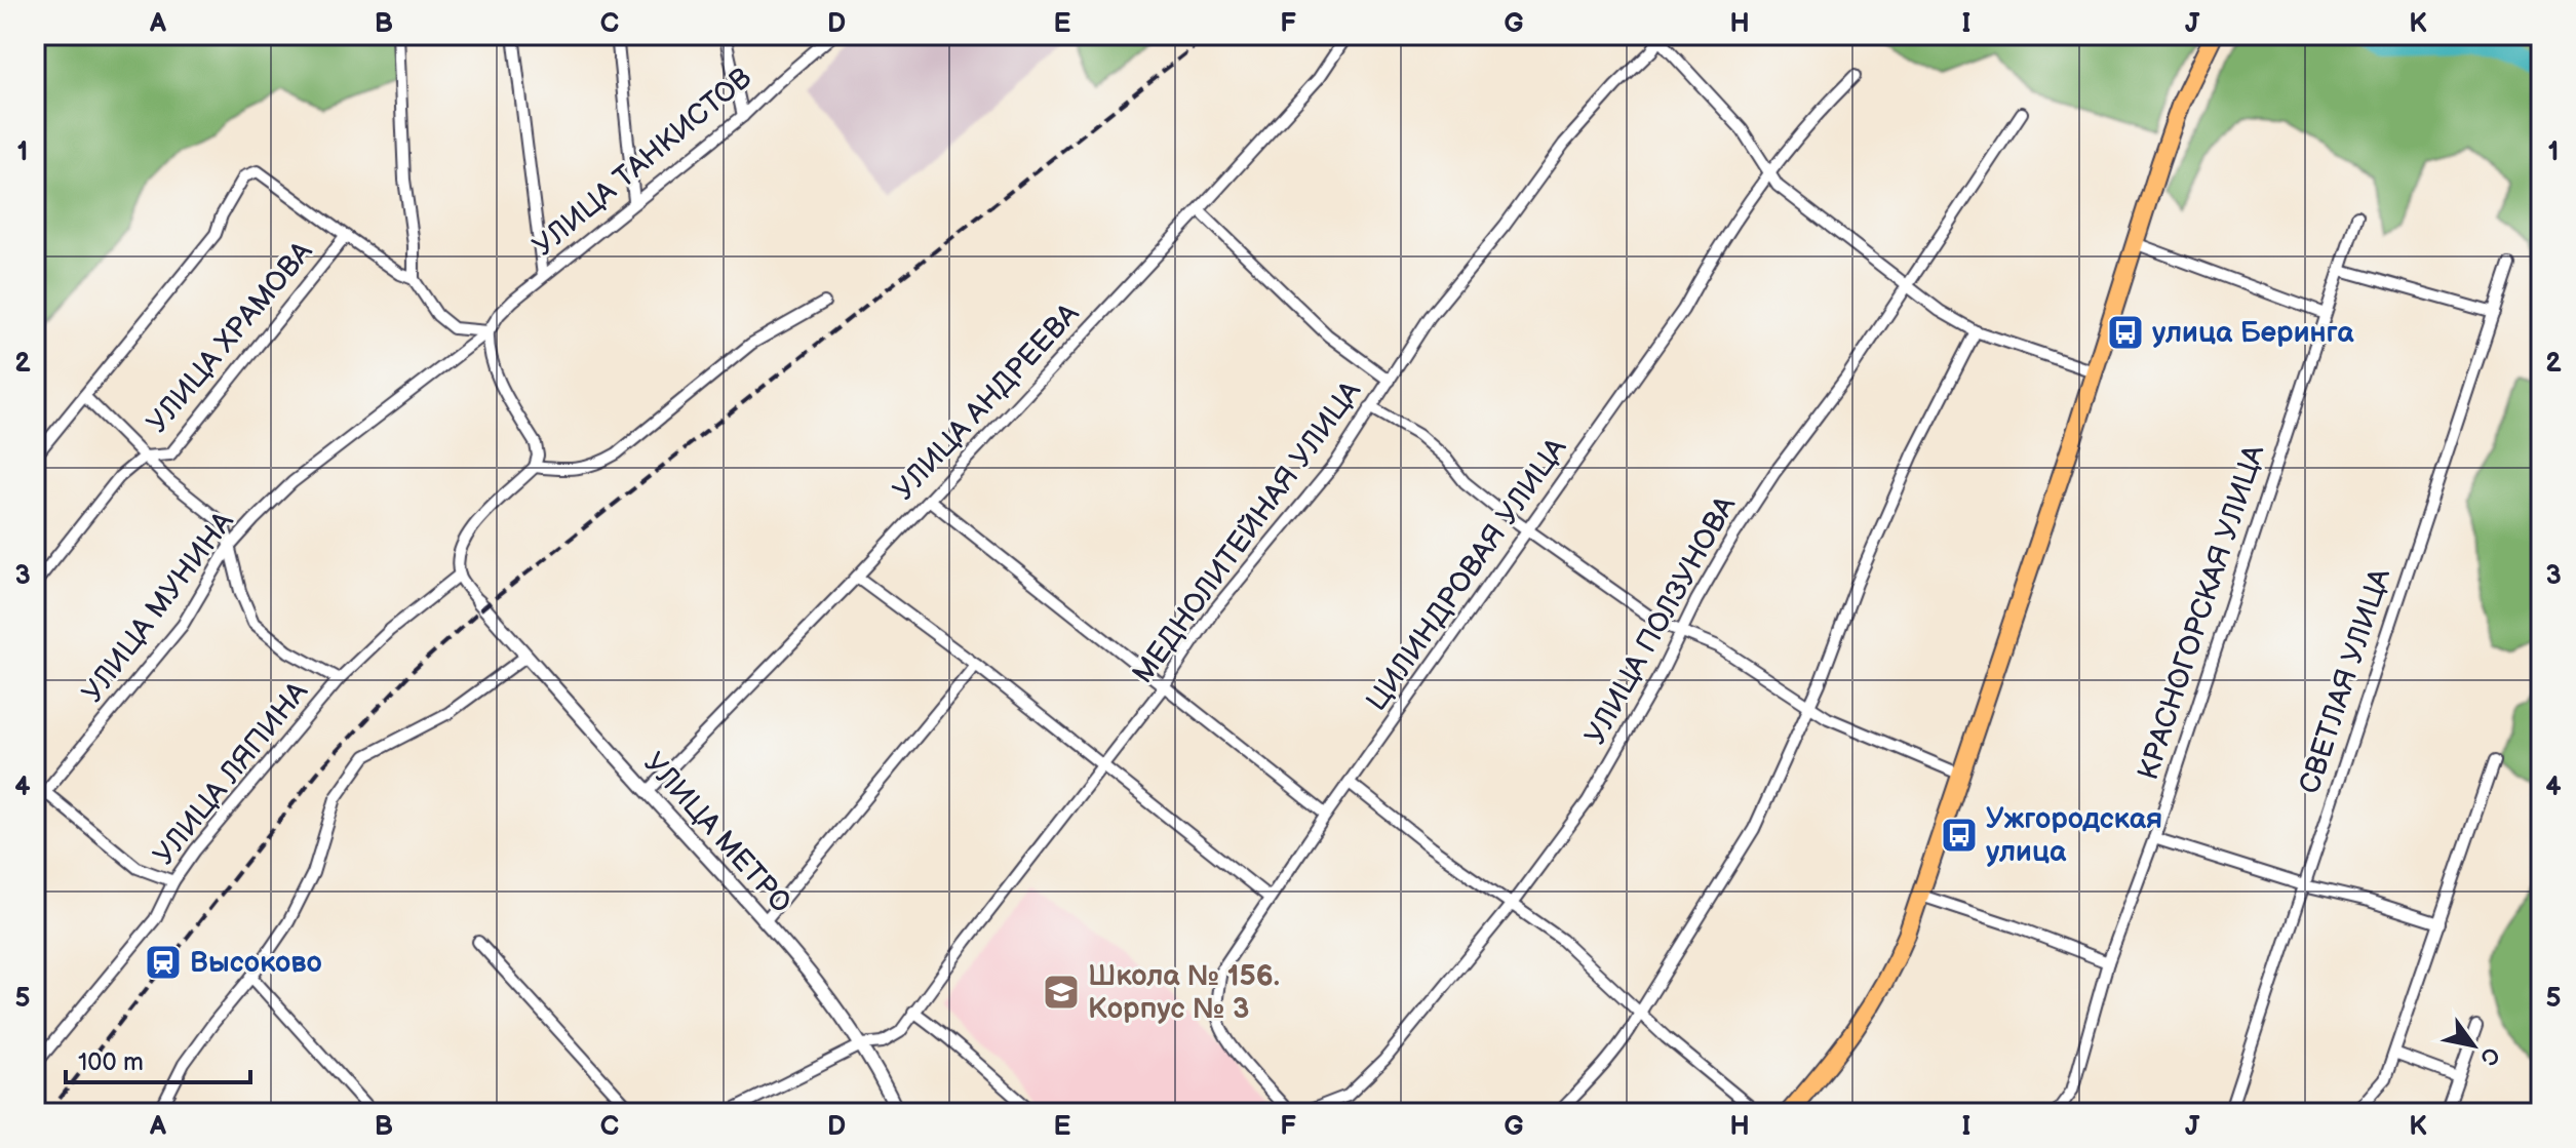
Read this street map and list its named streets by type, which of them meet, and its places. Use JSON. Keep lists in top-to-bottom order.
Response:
{
  "streets": {
    "street": [
      "УЛИЦА ТАНКИСТОВ",
      "УЛИЦА ХРАМОВА",
      "УЛИЦА АНДРЕЕВА",
      "МЕДНОЛИТЕЙНАЯ УЛИЦА",
      "ЦИЛИНДРОВАЯ УЛИЦА",
      "УЛИЦА МУНИНА",
      "КРАСНОГОРСКАЯ УЛИЦА",
      "УЛИЦА ПОЛЗУНОВА",
      "СВЕТЛАЯ УЛИЦА",
      "УЛИЦА ЛЯПИНА",
      "УЛИЦА МЕТРО"
    ]
  },
  "crossings": [
    ["УЛИЦА ТАНКИСТОВ", "УЛИЦА МУНИНА"],
    ["УЛИЦА АНДРЕЕВА", "УЛИЦА МЕТРО"],
    ["МЕДНОЛИТЕЙНАЯ УЛИЦА", "УЛИЦА МЕТРО"]
  ],
  "places": {
    "bus stop": ["улица Беринга", "Ужгородская улица"],
    "station": ["Высоково"],
    "school or university": ["Школа № 156. Корпус № 3"]
  },
  "scale_bar": "100 m",
  "north": "bottom right",
  "grid": {
    "columns": [
      "A",
      "B",
      "C",
      "D",
      "E",
      "F",
      "G",
      "H",
      "I",
      "J",
      "K"
    ],
    "rows": [
      "1",
      "2",
      "3",
      "4",
      "5"
    ]
  }
}
